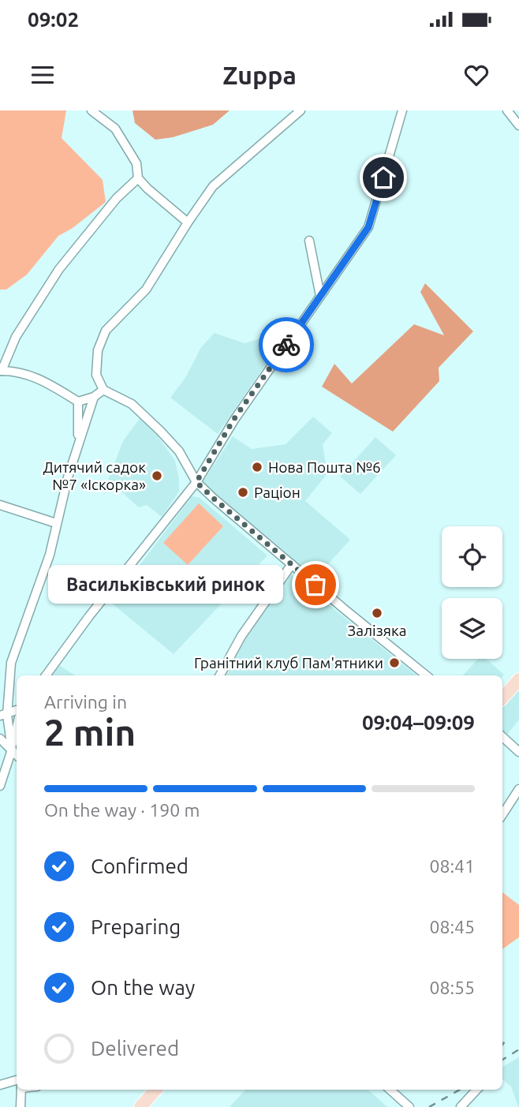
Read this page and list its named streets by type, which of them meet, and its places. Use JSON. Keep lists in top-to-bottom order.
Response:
{
  "places": [
    "Нова Пошта №6",
    "Дитячий садок №7 «Іскорка»",
    "Раціон",
    "Васильківський ринок",
    "Залізяка",
    "Гранітний клуб Пам'ятники"
  ],
  "page": {
    "status": "09:02",
    "header": "Zuppa",
    "bubble": "Васильківський ринок",
    "heading": ["2 min", "Arriving in", "09:04–09:09"],
    "bar": "On the way · 190 m",
    "list": [
      ["Confirmed", "08:41"],
      ["Preparing", "08:45"],
      ["On the way", "08:55"],
      "Delivered"
    ]
  }
}
